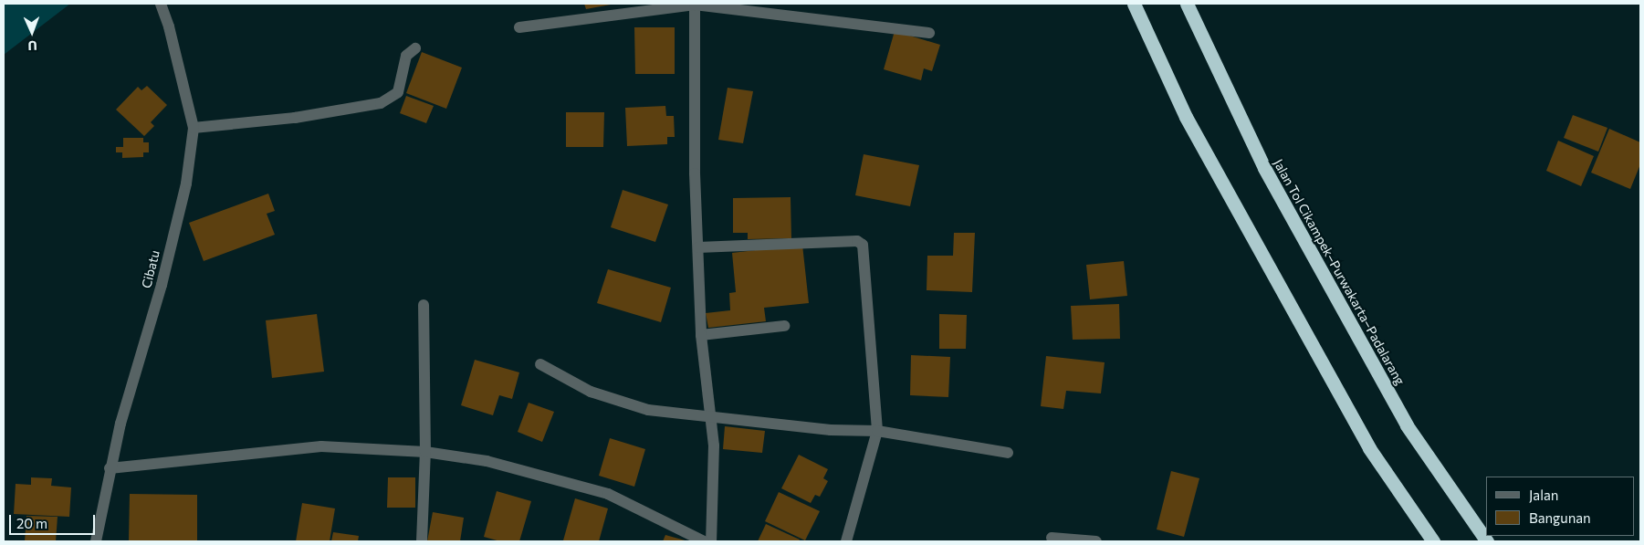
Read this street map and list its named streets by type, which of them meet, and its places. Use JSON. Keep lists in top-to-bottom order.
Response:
{
  "streets": {
    "highway": ["Jalan Tol Cikampek–Purwakarta–Padalarang"],
    "street": ["Cibatu"]
  },
  "legend": ["Jalan", "Bangunan"],
  "scale_bar": "20 m",
  "north": "bottom"
}
